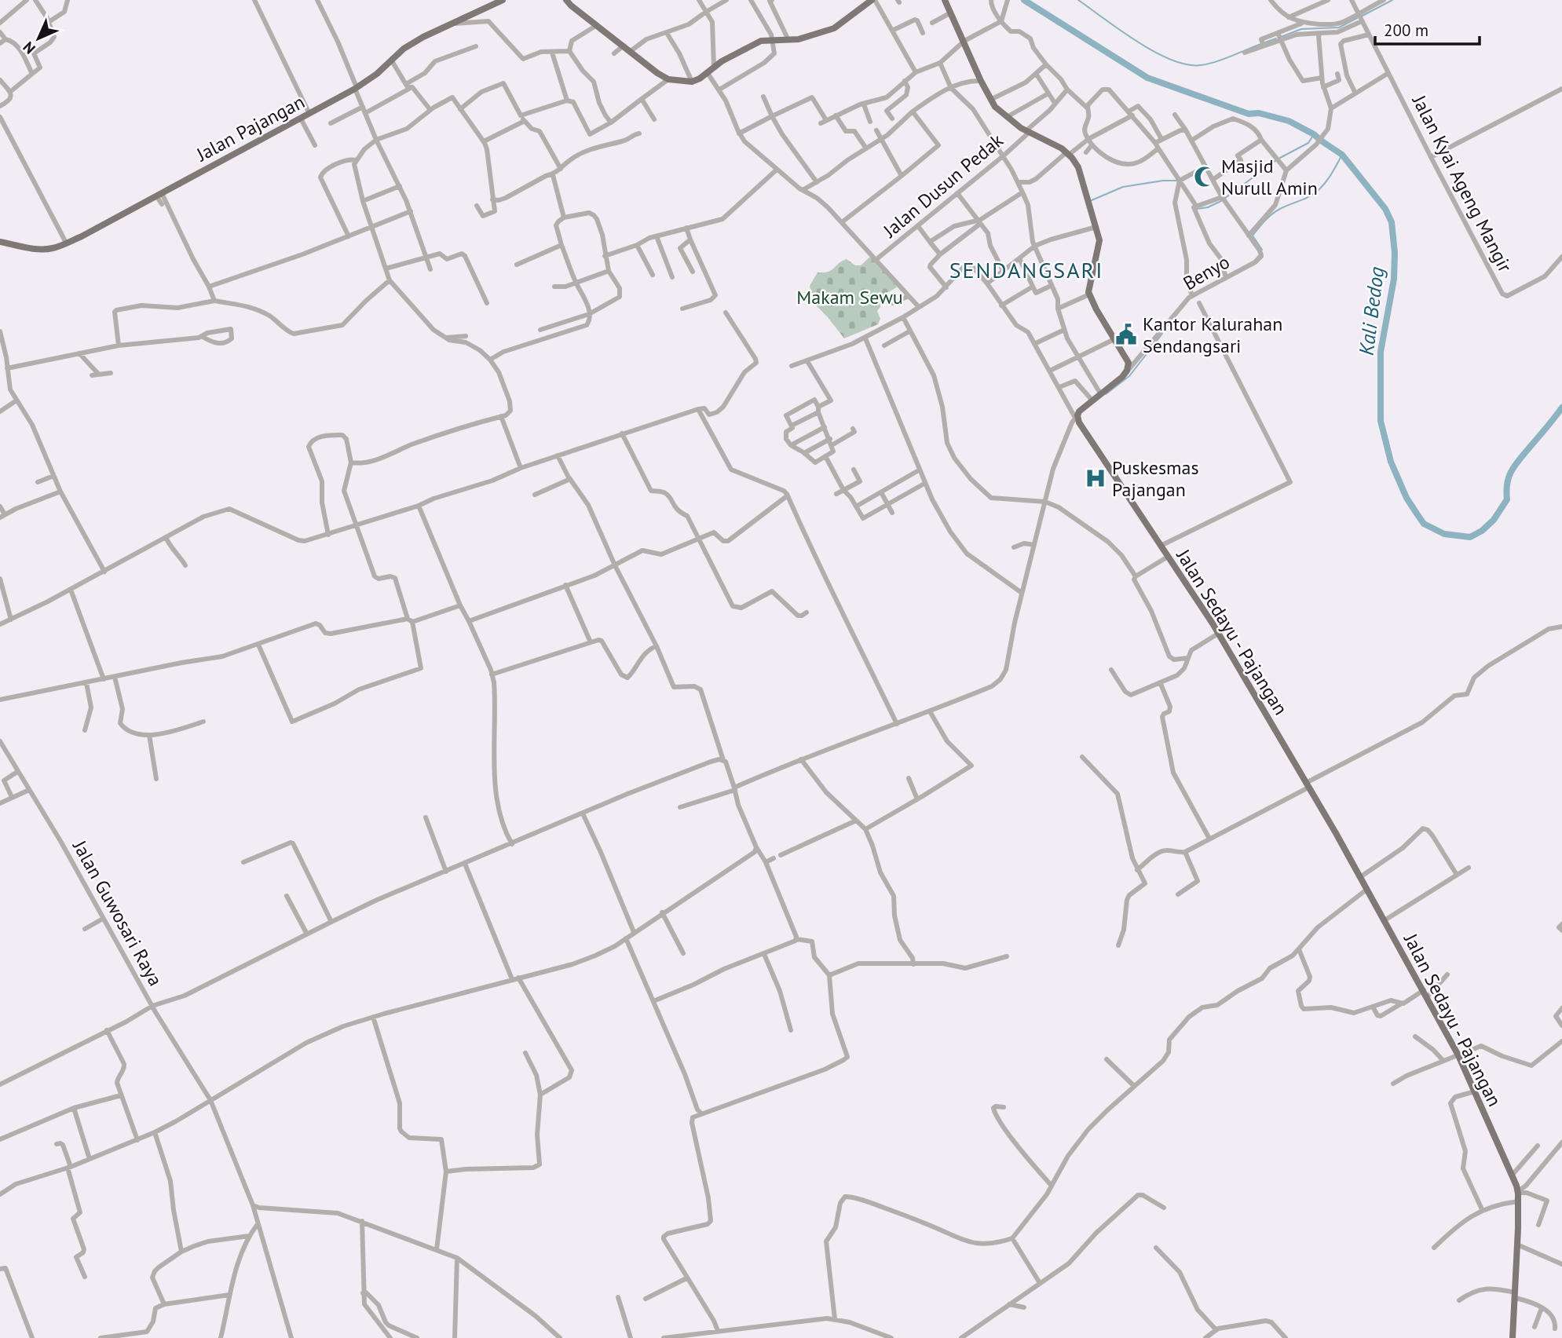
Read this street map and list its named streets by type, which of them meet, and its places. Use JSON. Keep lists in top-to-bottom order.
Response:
{
  "streets": {
    "main road": ["Jalan Pajangan", "Jalan Sedayu - Pajangan"],
    "street": [
      "Jalan Kyai Ageng Mangir",
      "Jalan Dusun Pedak",
      "Benyo",
      "Jalan Guwosari Raya"
    ]
  },
  "districts": ["SENDANGSARI"],
  "water": ["Kali Bedog"],
  "parks": ["Makam Sewu"],
  "places": {
    "mosque": ["Masjid Nurull Amin"],
    "public building": ["Kantor Kalurahan Sendangsari"],
    "hospital": ["Puskesmas Pajangan"]
  },
  "scale_bar": "200 m",
  "north": "bottom left"
}
